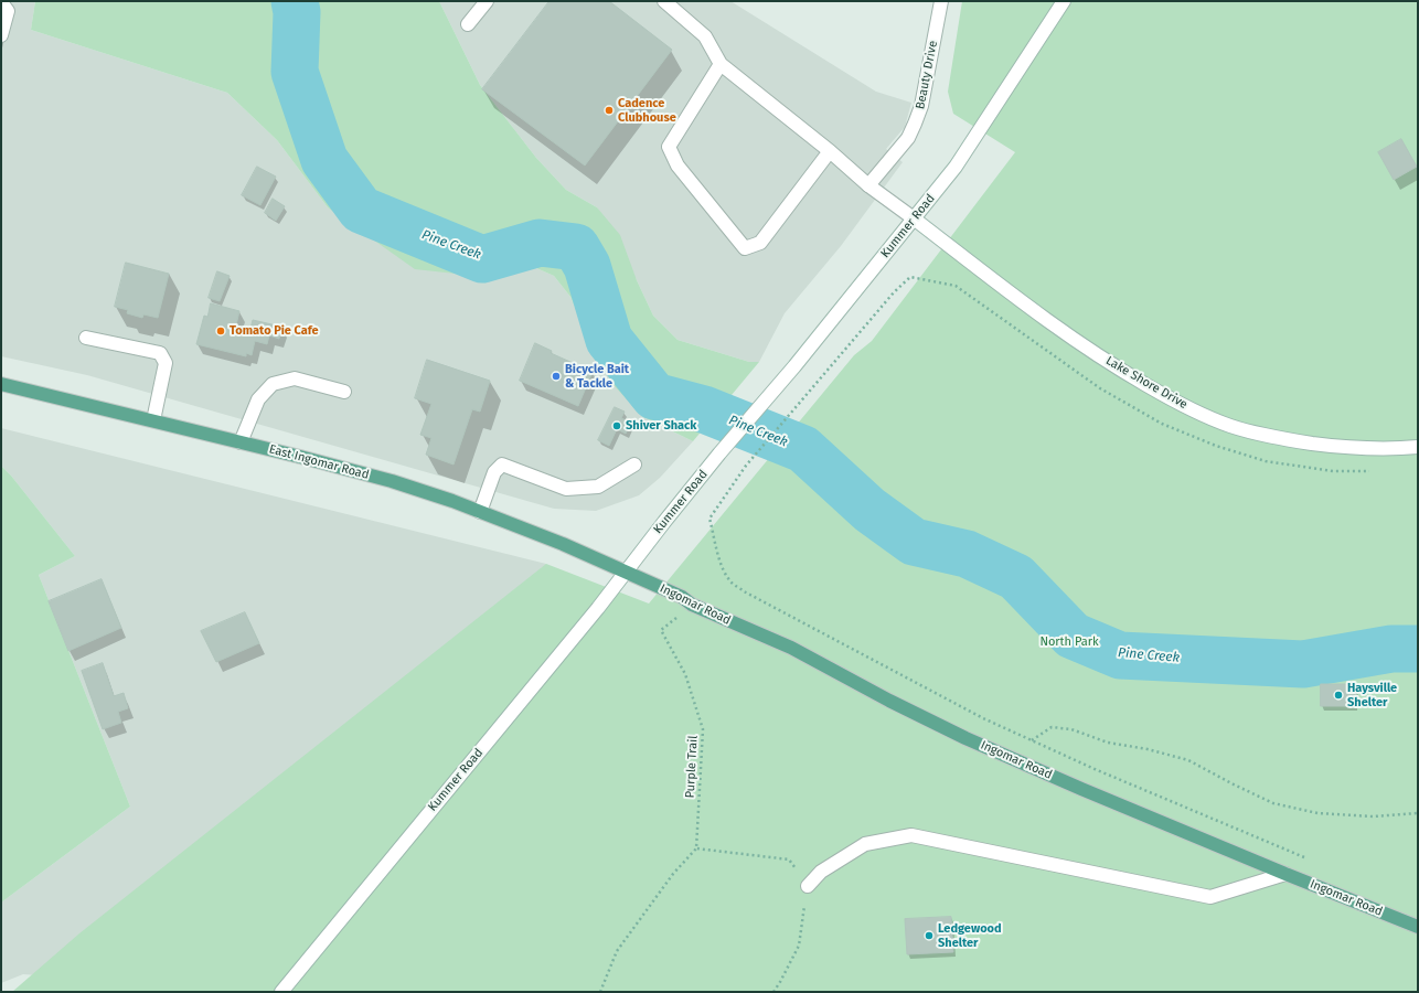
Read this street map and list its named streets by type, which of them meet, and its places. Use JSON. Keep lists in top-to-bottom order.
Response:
{
  "streets": {
    "main road": ["East Ingomar Road", "Ingomar Road"],
    "street": ["Beauty Drive", "Kummer Road", "Lake Shore Drive"],
    "path": ["Purple Trail"]
  },
  "crossings": [
    ["Beauty Drive", "Lake Shore Drive"],
    ["Kummer Road", "Lake Shore Drive"],
    ["Kummer Road", "East Ingomar Road"],
    ["Kummer Road", "Ingomar Road"],
    ["East Ingomar Road", "Ingomar Road"],
    ["Ingomar Road", "Purple Trail"]
  ],
  "water": ["Pine Creek"],
  "parks": ["North Park"],
  "places": [
    "Cadence Clubhouse",
    "Tomato Pie Cafe",
    "Bicycle Bait & Tackle",
    "Shiver Shack",
    "Haysville Shelter",
    "Ledgewood Shelter"
  ]
}
